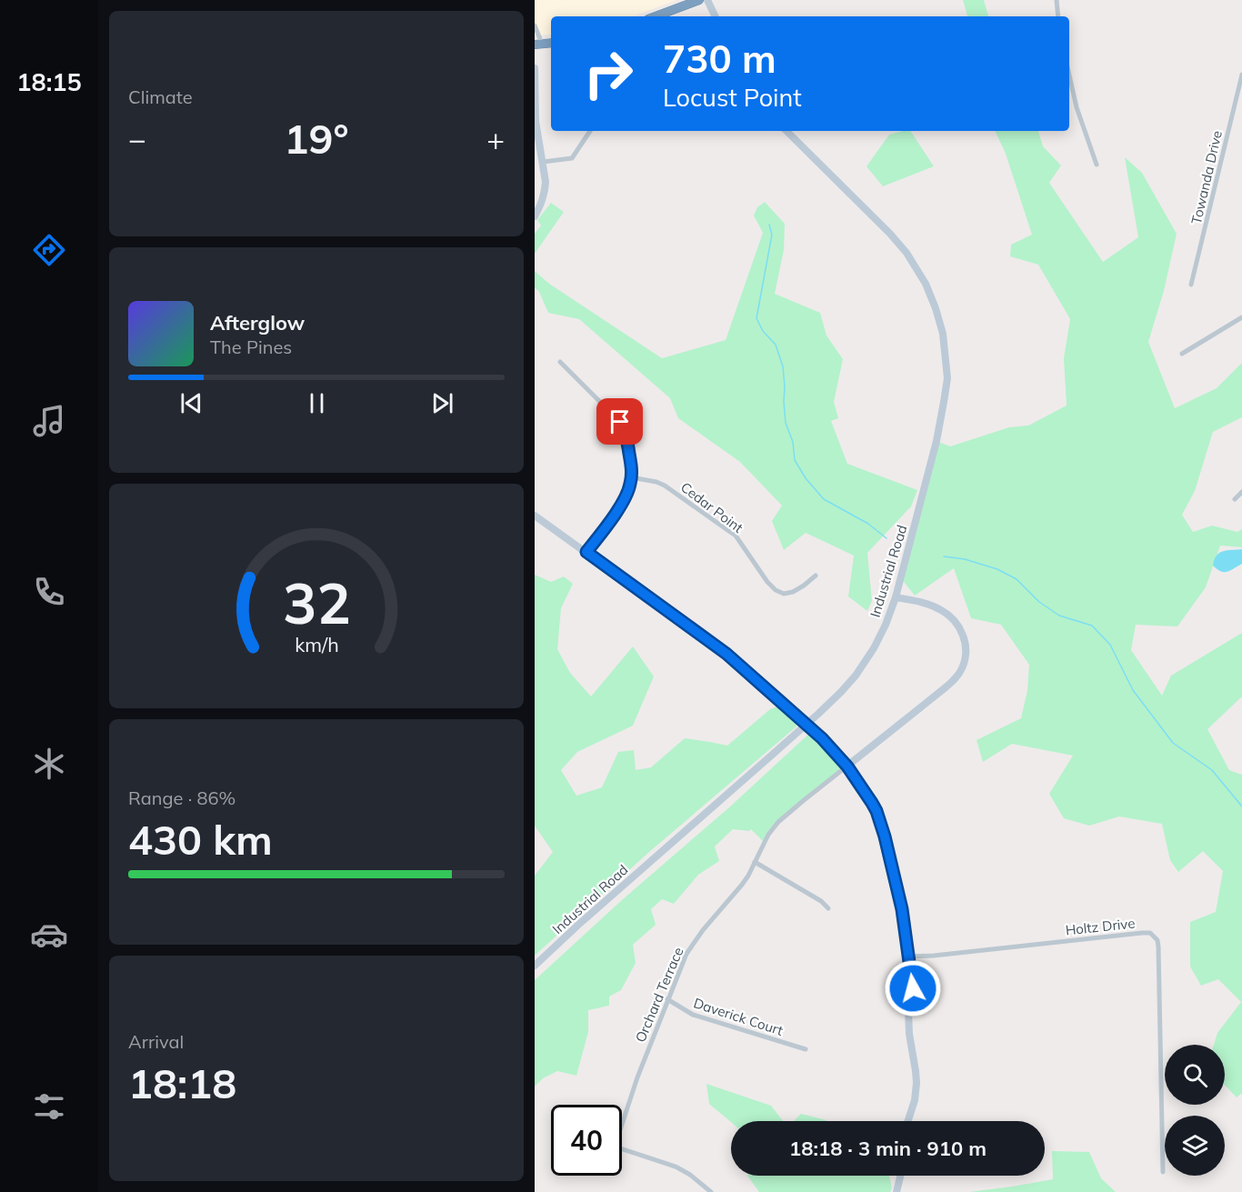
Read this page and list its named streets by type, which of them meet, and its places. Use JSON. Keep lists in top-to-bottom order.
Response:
{
  "streets": {
    "street": [
      "Towanda Drive",
      "Cedar Point",
      "Industrial Road",
      "Holtz Drive",
      "Orchard Terrace",
      "Daverick Court"
    ]
  },
  "crossings": [
    ["Orchard Terrace", "Daverick Court"]
  ],
  "page": {
    "tabs": "18:15",
    "tile": [
      "Climate",
      ["Range · 86%", "430 km"],
      ["Arrival", "18:18"]
    ],
    "turn": ["730 m", "Locust Point"],
    "heat": ["−", "19°", "+"],
    "song": ["Afterglow", "The Pines"],
    "limit": "40",
    "trip": "18:18 · 3 min · 910 m",
    "gauge": ["32", "km/h"]
  }
}
